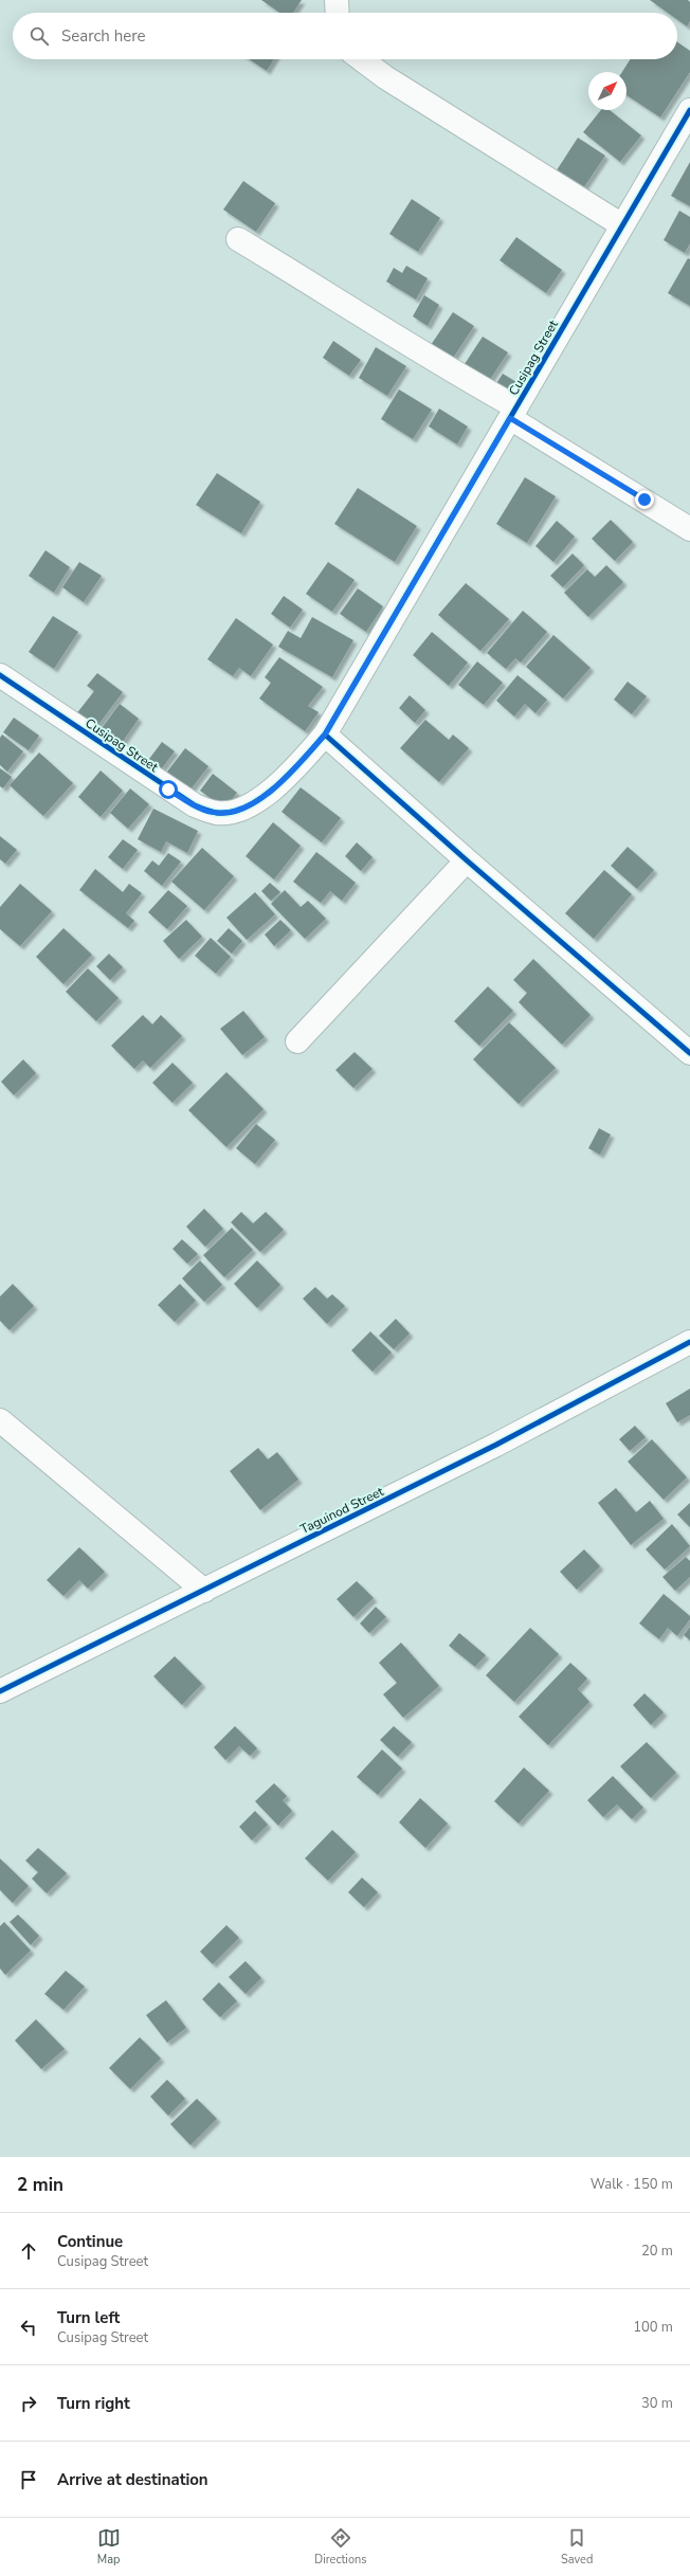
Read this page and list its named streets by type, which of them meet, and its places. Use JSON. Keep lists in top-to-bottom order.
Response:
{
  "streets": {
    "street": ["Cusipag Street", "Taguinod Street"]
  },
  "north": "top right",
  "page": {
    "search": "Search here",
    "heading": ["2 min", "Walk · 150 m"],
    "list": [
      ["Continue", "Cusipag Street", "20 m"],
      ["Turn left", "Cusipag Street", "100 m"],
      ["Turn right", "30 m"],
      "Arrive at destination"
    ],
    "nav": ["Map", "Directions", "Saved"]
  }
}
